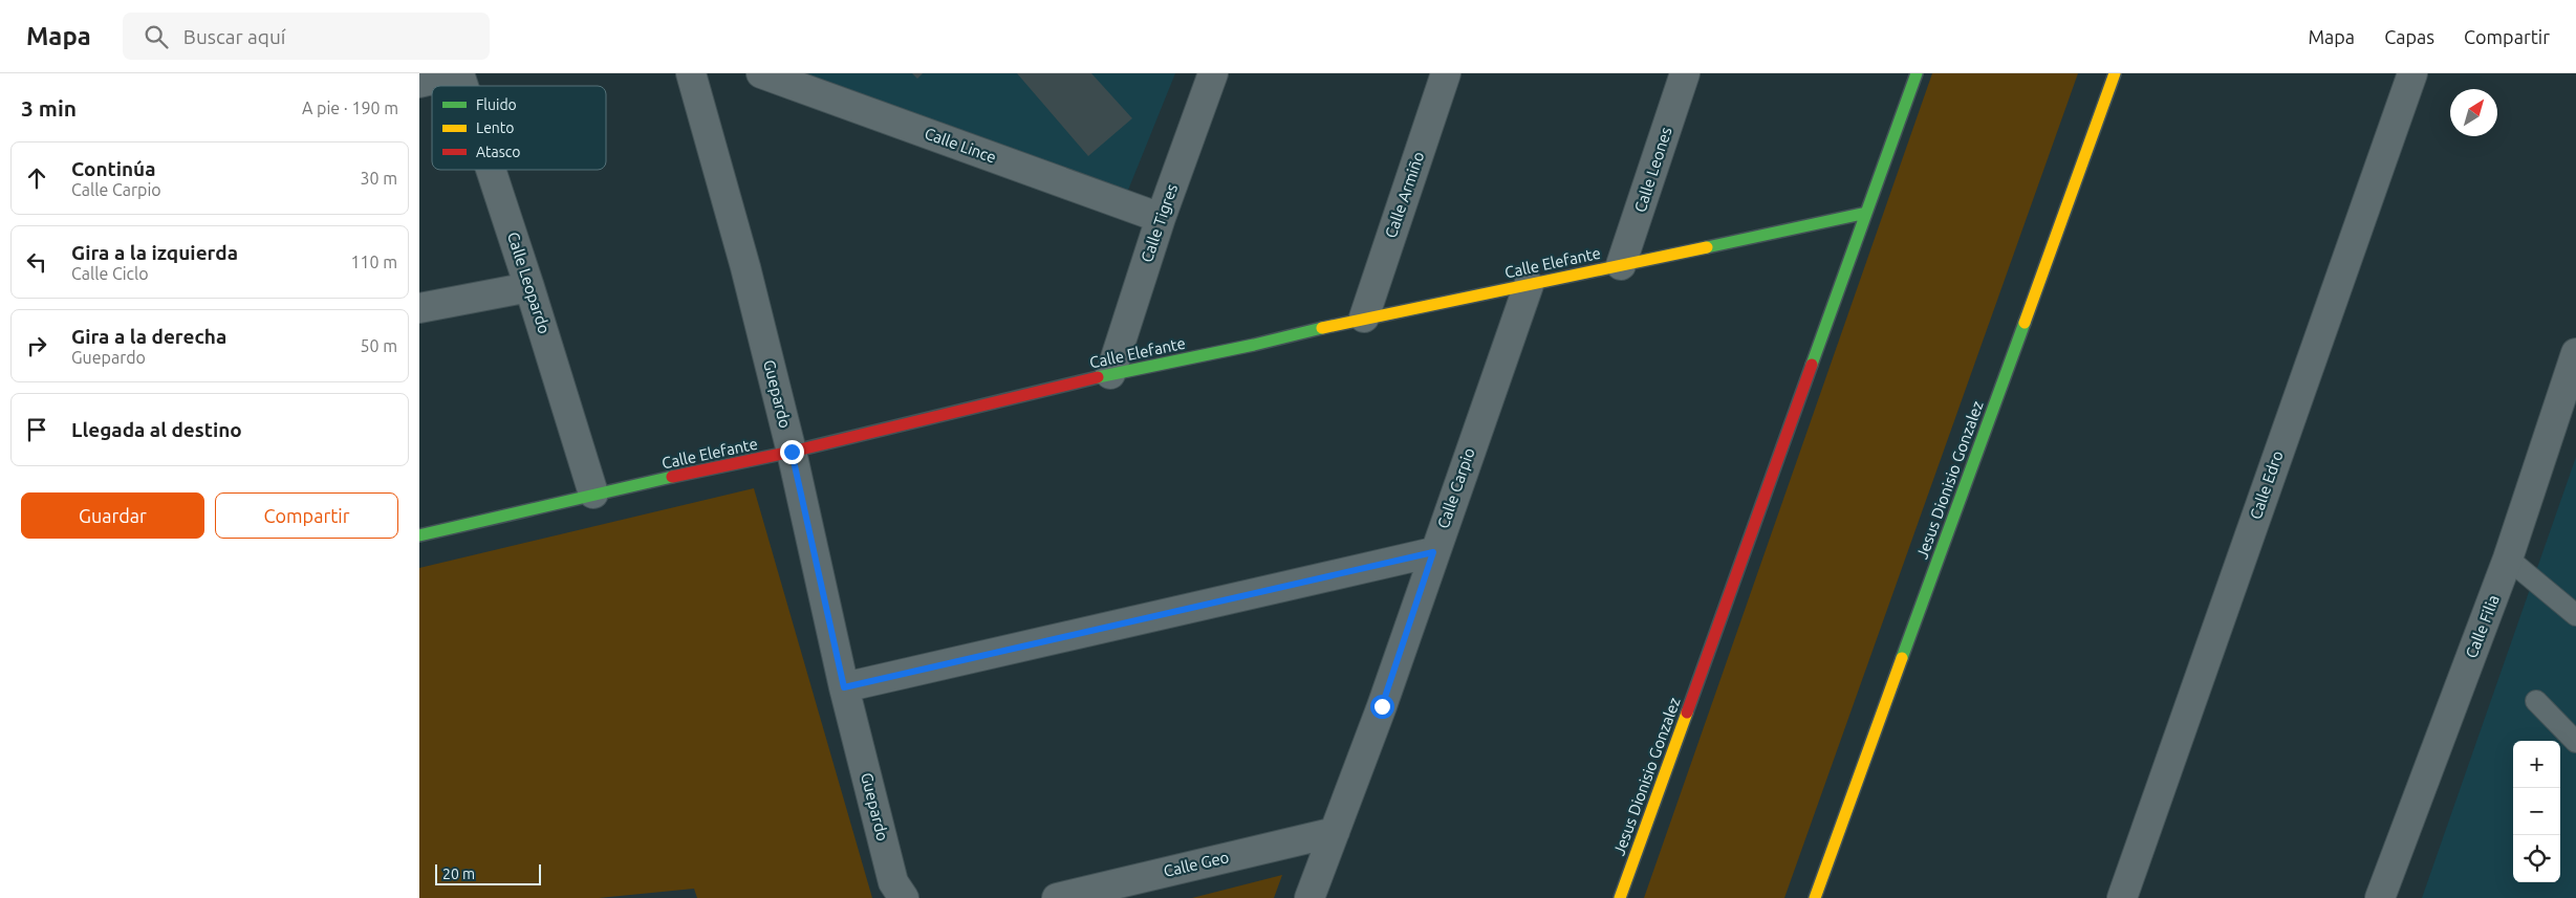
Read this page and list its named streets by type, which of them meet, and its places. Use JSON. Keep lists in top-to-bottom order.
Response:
{
  "streets": {
    "street": [
      "Calle Lince",
      "Calle Leones",
      "Calle Armiño",
      "Calle Tigres",
      "Calle Elefante",
      "Calle Leopardo",
      "Guepardo",
      "Jesus Dionisio Gonzalez",
      "Calle Edro",
      "Calle Carpio",
      "Calle Filia",
      "Calle Geo"
    ]
  },
  "crossings": [
    ["Calle Lince", "Calle Tigres"],
    ["Calle Leones", "Calle Elefante"],
    ["Calle Armiño", "Calle Elefante"],
    ["Calle Tigres", "Calle Elefante"],
    ["Calle Elefante", "Calle Leopardo"],
    ["Calle Elefante", "Guepardo"],
    ["Calle Elefante", "Jesus Dionisio Gonzalez"],
    ["Calle Elefante", "Calle Carpio"],
    ["Calle Carpio", "Calle Geo"]
  ],
  "legend": ["Fluido", "Lento", "Atasco"],
  "scale_bar": "20 m",
  "north": "top right",
  "page": {
    "header": "Mapa",
    "search": "Buscar aquí",
    "nav": ["Mapa", "Capas", "Compartir"],
    "heading": ["3 min", "A pie · 190 m"],
    "list": [
      ["Continúa", "Calle Carpio", "30 m"],
      ["Gira a la izquierda", "Calle Ciclo", "110 m"],
      ["Gira a la derecha", "Guepardo", "50 m"],
      "Llegada al destino"
    ],
    "buttons": ["Guardar", "Compartir"],
    "map_buttons": ["+", "−"],
    "scale": "20 m"
  }
}
